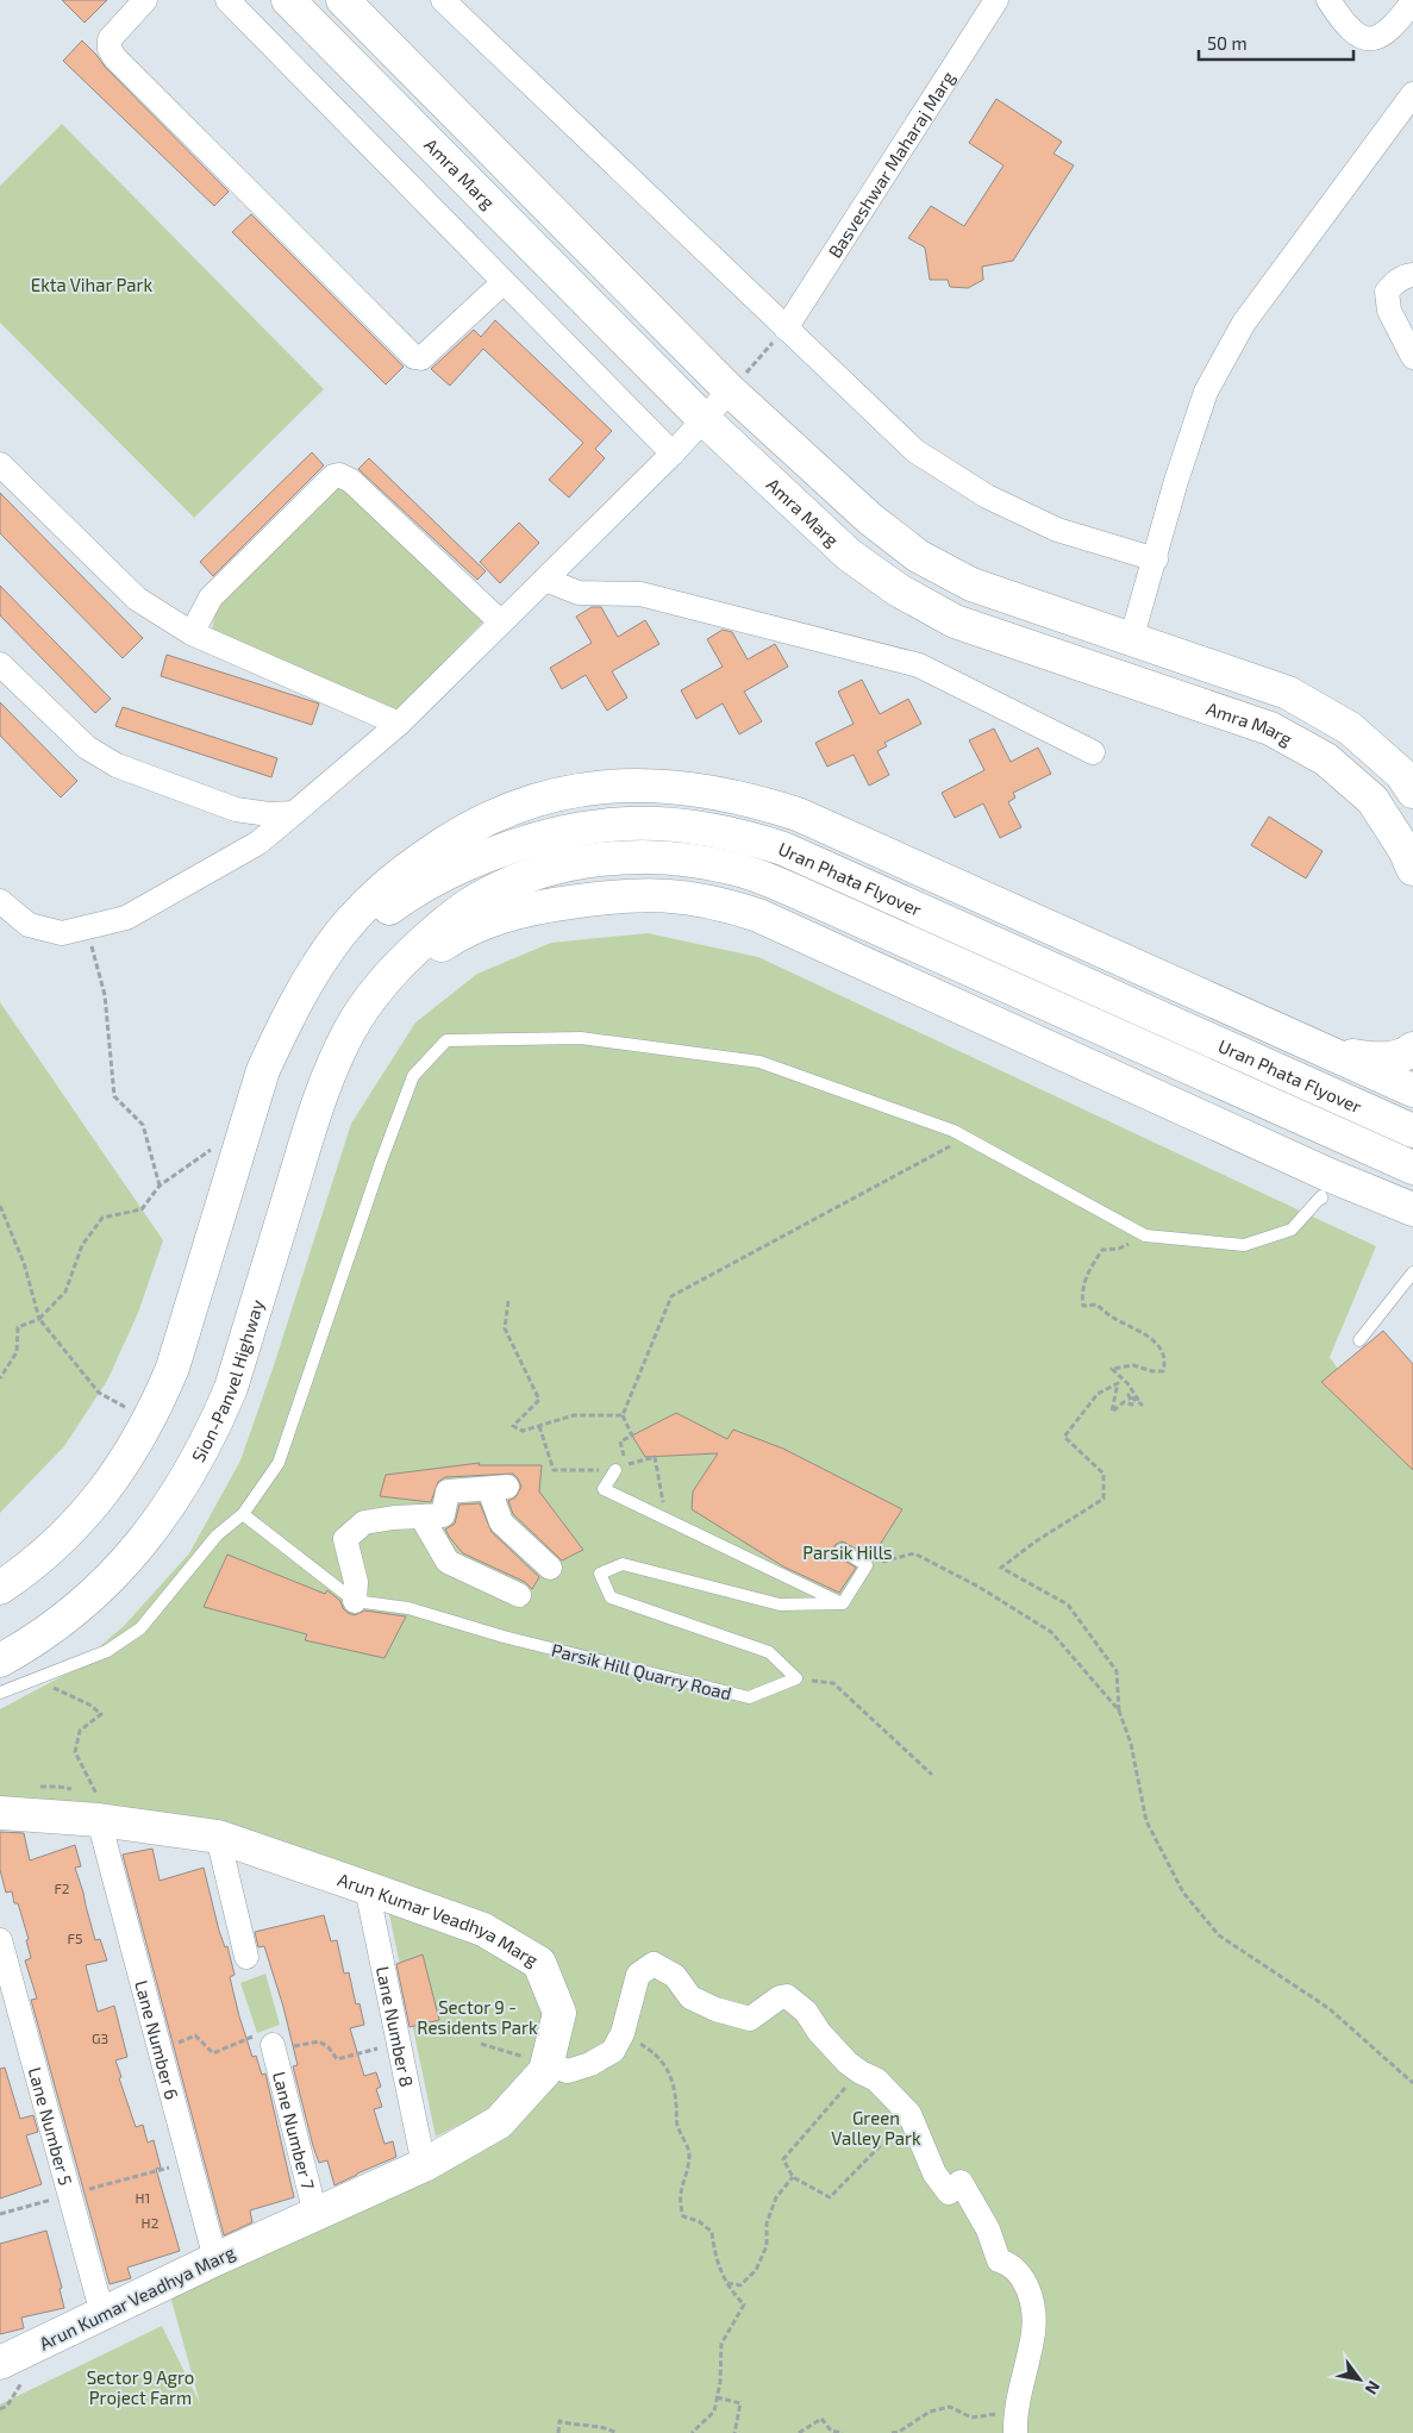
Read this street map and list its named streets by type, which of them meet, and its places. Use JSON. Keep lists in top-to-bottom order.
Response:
{
  "streets": {
    "main road": [
      "Amra Marg",
      "Uran Phata Flyover",
      "Sion-Panvel Highway",
      "Arun Kumar Veadhya Marg"
    ],
    "street": [
      "Basveshwar Maharaj Marg",
      "Lane Number 8",
      "Lane Number 6",
      "Lane Number 5",
      "Lane Number 7"
    ],
    "lane": ["Parsik Hill Quarry Road"]
  },
  "crossings": [
    ["Uran Phata Flyover", "Sion-Panvel Highway"],
    ["Arun Kumar Veadhya Marg", "Lane Number 8"],
    ["Arun Kumar Veadhya Marg", "Lane Number 6"],
    ["Arun Kumar Veadhya Marg", "Lane Number 5"],
    ["Arun Kumar Veadhya Marg", "Lane Number 7"]
  ],
  "parks": [
    "Ekta Vihar Park",
    "Parsik Hills",
    "Sector 9 - Residents Park",
    "Green Valley Park",
    "Sector 9 Agro Project Farm"
  ],
  "house_numbers": [
    "F2",
    "F5",
    "G3",
    "H1",
    "H2"
  ],
  "scale_bar": "50 m",
  "north": "bottom right"
}
